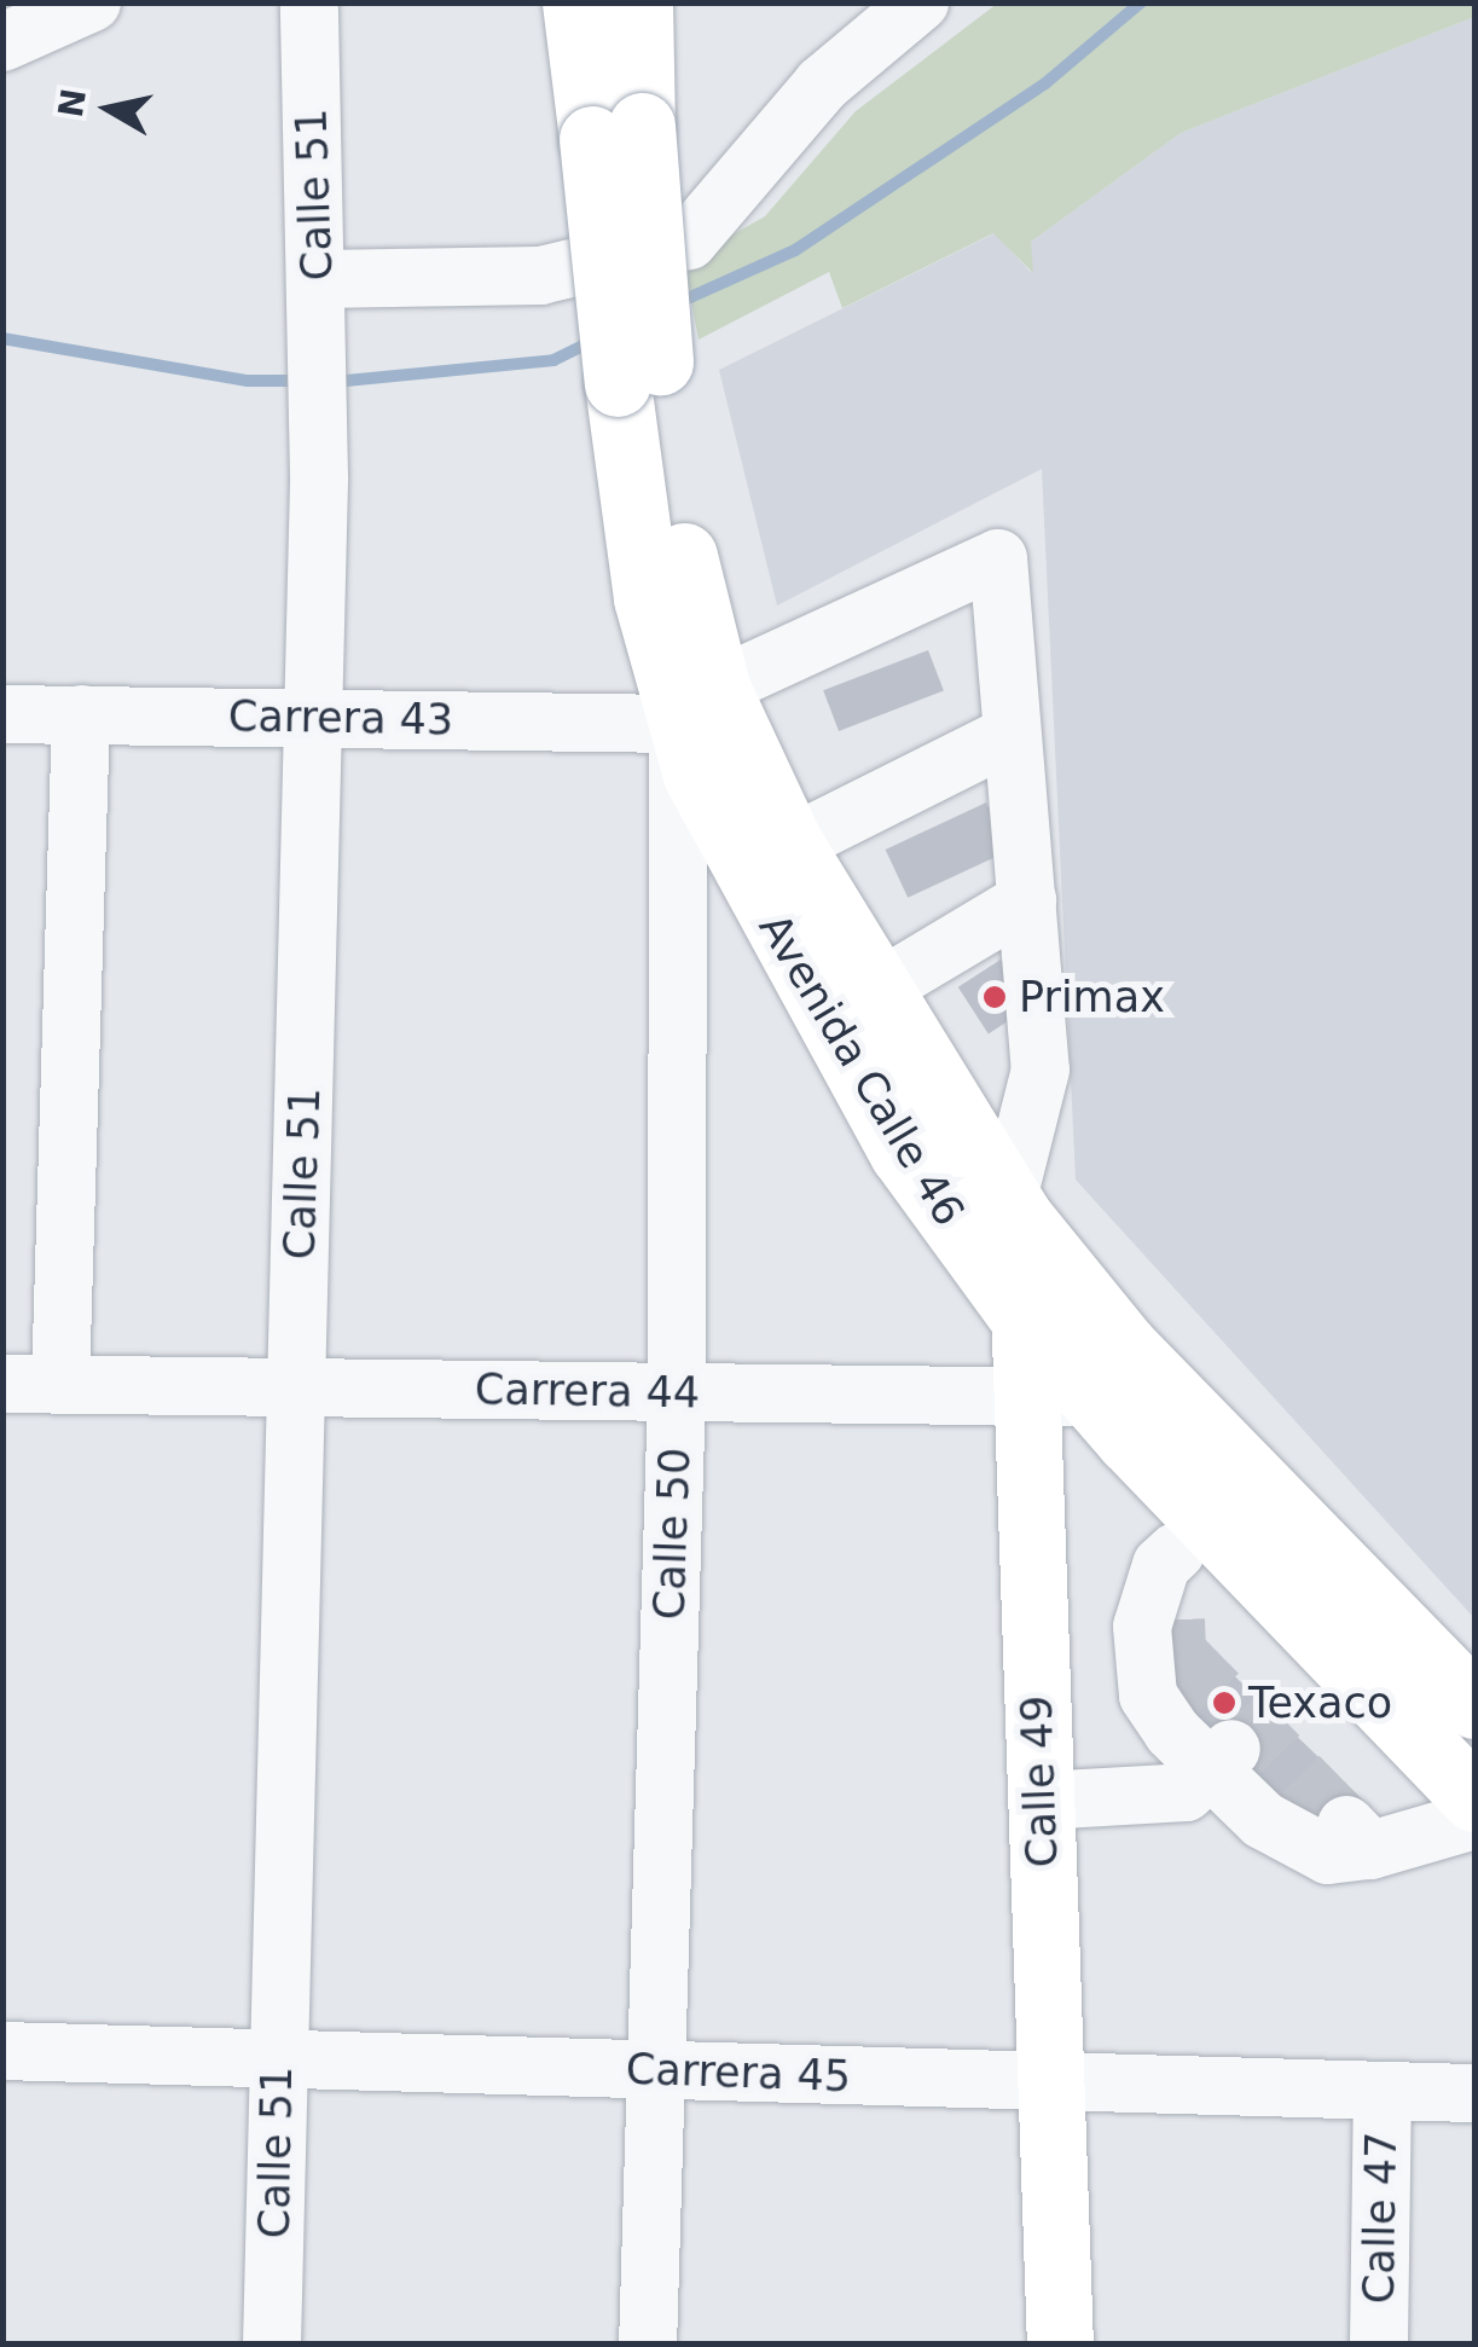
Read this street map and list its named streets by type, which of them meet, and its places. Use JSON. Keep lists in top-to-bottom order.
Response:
{
  "streets": {
    "main road": ["Avenida Calle 46", "Calle 49"],
    "street": [
      "Calle 51",
      "Carrera 43",
      "Carrera 44",
      "Calle 50",
      "Carrera 45",
      "Calle 47"
    ]
  },
  "crossings": [
    ["Calle 51", "Carrera 43"],
    ["Calle 51", "Carrera 44"],
    ["Calle 51", "Carrera 45"],
    ["Carrera 43", "Avenida Calle 46"],
    ["Carrera 43", "Calle 50"],
    ["Avenida Calle 46", "Carrera 44"],
    ["Avenida Calle 46", "Calle 50"],
    ["Avenida Calle 46", "Calle 49"],
    ["Carrera 44", "Calle 50"],
    ["Carrera 44", "Calle 49"],
    ["Calle 50", "Carrera 45"],
    ["Calle 49", "Carrera 45"],
    ["Carrera 45", "Calle 47"]
  ],
  "places": ["Primax", "Texaco"],
  "north": "left"
}
